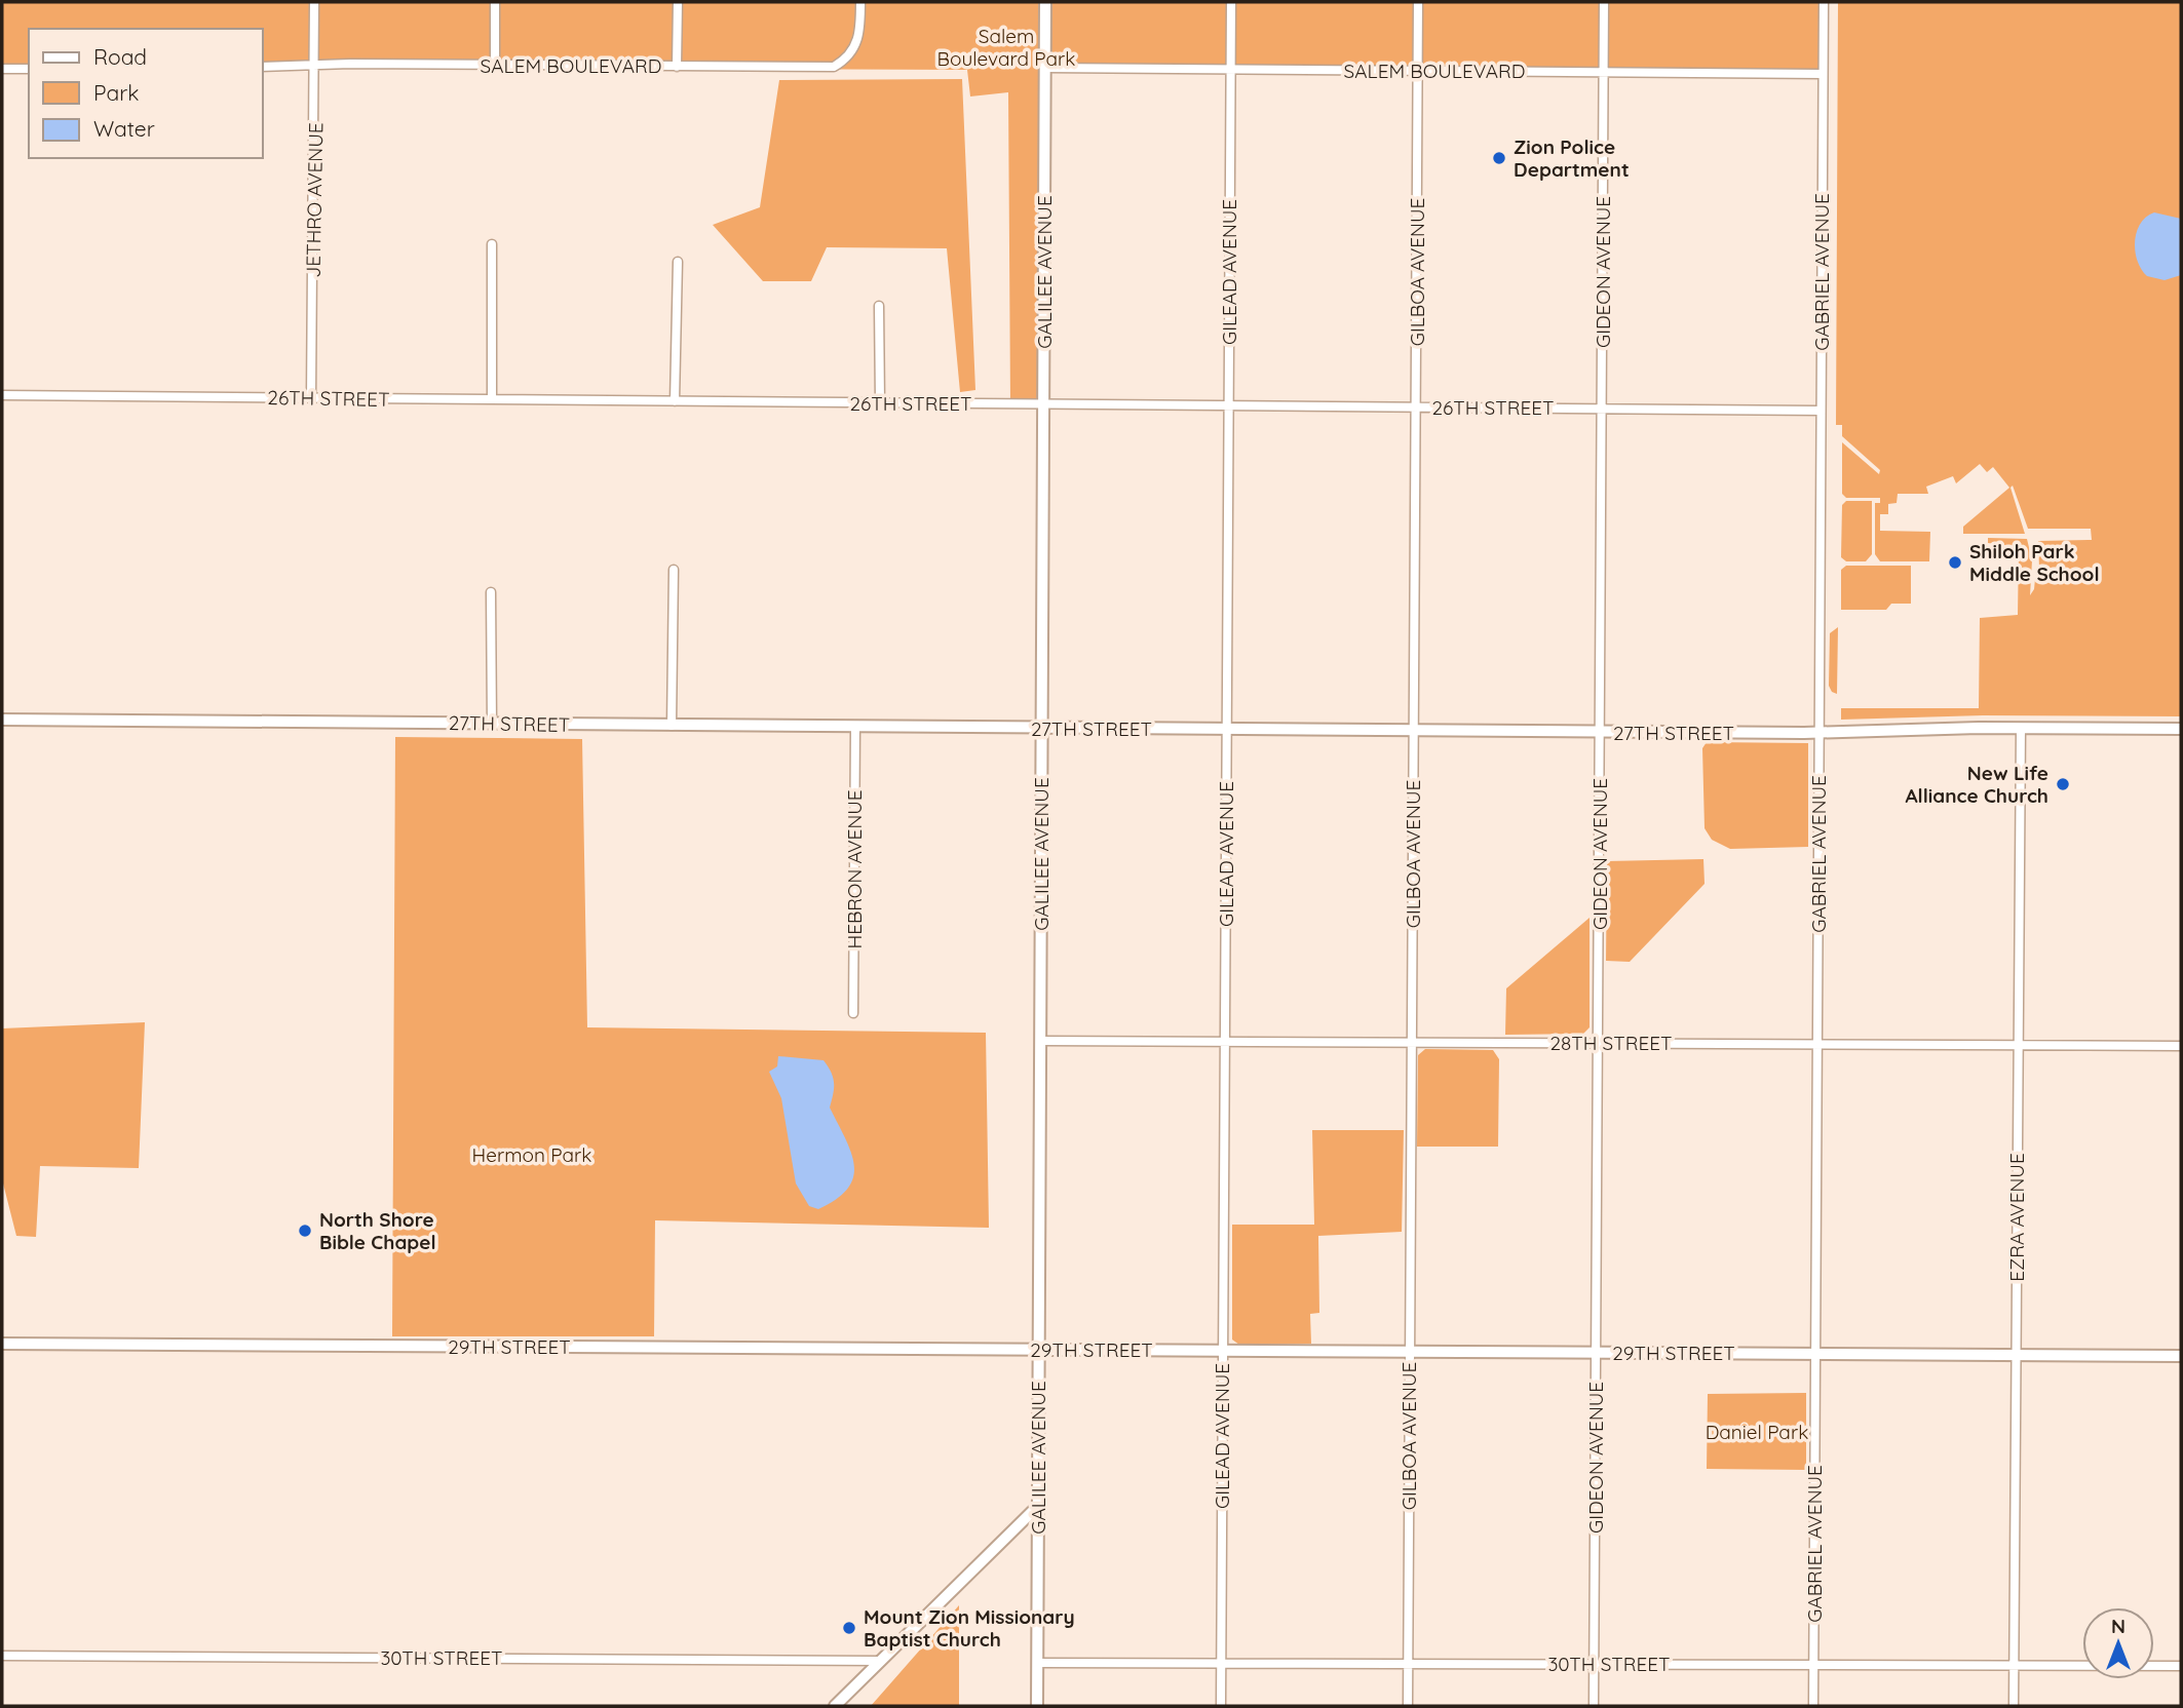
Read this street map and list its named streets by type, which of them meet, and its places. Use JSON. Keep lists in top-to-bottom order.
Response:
{
  "streets": {
    "street": [
      "SALEM BOULEVARD",
      "JETHRO AVENUE",
      "GALILEE AVENUE",
      "GILEAD AVENUE",
      "GILBOA AVENUE",
      "GIDEON AVENUE",
      "GABRIEL AVENUE",
      "26TH STREET",
      "27TH STREET",
      "HEBRON AVENUE",
      "28TH STREET",
      "EZRA AVENUE",
      "29TH STREET",
      "30TH STREET"
    ]
  },
  "crossings": [
    ["SALEM BOULEVARD", "JETHRO AVENUE"],
    ["SALEM BOULEVARD", "GALILEE AVENUE"],
    ["SALEM BOULEVARD", "GILEAD AVENUE"],
    ["SALEM BOULEVARD", "GILBOA AVENUE"],
    ["SALEM BOULEVARD", "GIDEON AVENUE"],
    ["SALEM BOULEVARD", "GABRIEL AVENUE"],
    ["JETHRO AVENUE", "26TH STREET"],
    ["GALILEE AVENUE", "26TH STREET"],
    ["GALILEE AVENUE", "27TH STREET"],
    ["GALILEE AVENUE", "28TH STREET"],
    ["GALILEE AVENUE", "29TH STREET"],
    ["GALILEE AVENUE", "30TH STREET"],
    ["GILEAD AVENUE", "26TH STREET"],
    ["GILEAD AVENUE", "27TH STREET"],
    ["GILEAD AVENUE", "28TH STREET"],
    ["GILEAD AVENUE", "29TH STREET"],
    ["GILEAD AVENUE", "30TH STREET"],
    ["GILBOA AVENUE", "26TH STREET"],
    ["GILBOA AVENUE", "27TH STREET"],
    ["GILBOA AVENUE", "28TH STREET"],
    ["GILBOA AVENUE", "29TH STREET"],
    ["GILBOA AVENUE", "30TH STREET"],
    ["GIDEON AVENUE", "26TH STREET"],
    ["GIDEON AVENUE", "27TH STREET"],
    ["GIDEON AVENUE", "28TH STREET"],
    ["GIDEON AVENUE", "29TH STREET"],
    ["GIDEON AVENUE", "30TH STREET"],
    ["GABRIEL AVENUE", "26TH STREET"],
    ["GABRIEL AVENUE", "27TH STREET"],
    ["GABRIEL AVENUE", "28TH STREET"],
    ["GABRIEL AVENUE", "29TH STREET"],
    ["GABRIEL AVENUE", "30TH STREET"],
    ["27TH STREET", "HEBRON AVENUE"],
    ["27TH STREET", "EZRA AVENUE"],
    ["28TH STREET", "EZRA AVENUE"],
    ["EZRA AVENUE", "29TH STREET"],
    ["EZRA AVENUE", "30TH STREET"]
  ],
  "parks": ["Salem Boulevard Park", "Hermon Park", "Daniel Park"],
  "places": [
    "Zion Police Department",
    "Shiloh Park Middle School",
    "New Life Alliance Church",
    "North Shore Bible Chapel",
    "Mount Zion Missionary Baptist Church"
  ],
  "legend": ["Road", "Park", "Water"],
  "north": "top"
}
